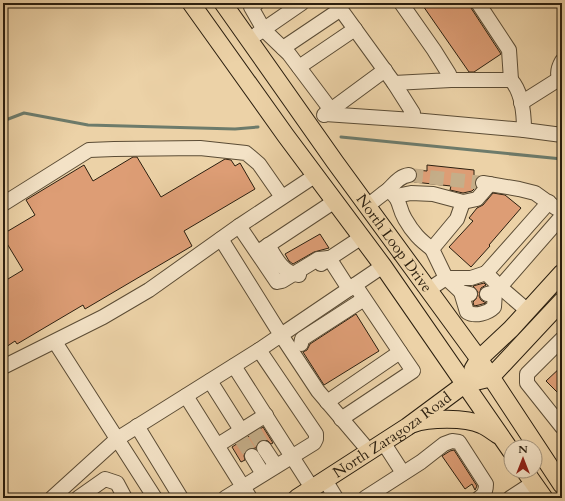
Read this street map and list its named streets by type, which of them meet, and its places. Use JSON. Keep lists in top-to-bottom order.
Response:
{
  "streets": {
    "main road": ["North Loop Drive", "North Zaragoza Road"]
  },
  "crossings": [
    ["North Loop Drive", "North Zaragoza Road"]
  ],
  "north": "top"
}
